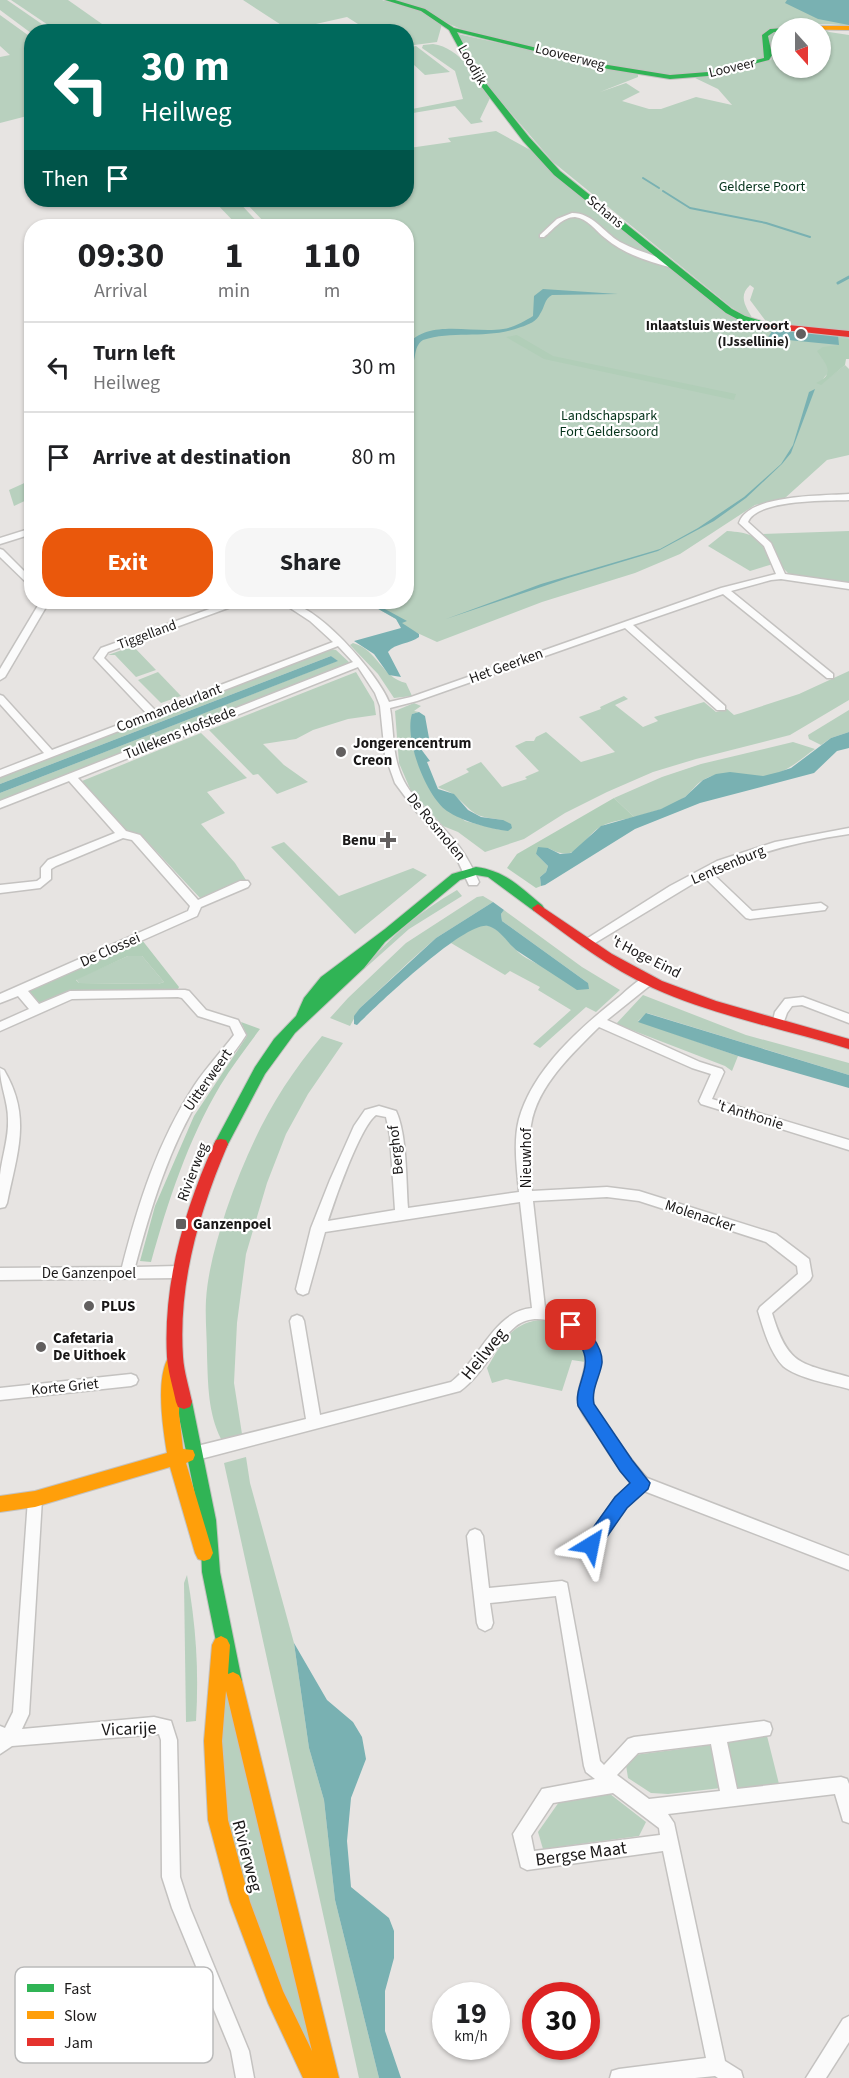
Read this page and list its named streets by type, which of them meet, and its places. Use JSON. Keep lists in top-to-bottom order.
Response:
{
  "streets": {
    "street": [
      "Looveerweg",
      "Loodijk",
      "Looveer",
      "Schans",
      "Tiggelland",
      "Het Geerken",
      "Commandeurlant",
      "Tullekens Hofstede",
      "De Rosmolen",
      "Lentsenburg",
      "De Clossei",
      "'t Hoge Eind",
      "Uitterweert",
      "'t Anthonie",
      "Berghof",
      "Nieuwhof",
      "Rivierweg",
      "Molenacker",
      "De Ganzenpoel",
      "Heilweg",
      "Korte Griet",
      "Vicarije",
      "Bergse Maat"
    ]
  },
  "crossings": [
    ["Looveerweg", "Loodijk"],
    ["Looveerweg", "Looveer"],
    ["Loodijk", "Schans"],
    ["Tiggelland", "Commandeurlant"],
    ["Het Geerken", "De Rosmolen"],
    ["Commandeurlant", "De Rosmolen"],
    ["Tullekens Hofstede", "De Rosmolen"],
    ["De Rosmolen", "'t Hoge Eind"],
    ["De Rosmolen", "Rivierweg"],
    ["Lentsenburg", "'t Hoge Eind"],
    ["'t Hoge Eind", "Nieuwhof"],
    ["'t Hoge Eind", "Rivierweg"],
    ["Uitterweert", "De Ganzenpoel"],
    ["'t Anthonie", "Nieuwhof"],
    ["Berghof", "Molenacker"],
    ["Nieuwhof", "Molenacker"],
    ["Nieuwhof", "Heilweg"],
    ["Rivierweg", "De Ganzenpoel"],
    ["Rivierweg", "Heilweg"],
    ["Heilweg", "Vicarije"]
  ],
  "parks": ["Gelderse Poort", "Landschapspark Fort Geldersoord"],
  "places": {
    "other": [
      "Inlaatsluis Westervoort (IJssellinie)",
      "Jongerencentrum Creon",
      "PLUS",
      "Cafetaria De Uithoek"
    ],
    "health": ["Benu"],
    "transit": ["Ganzenpoel"]
  },
  "legend": ["Fast", "Slow", "Jam"],
  "north": "bottom",
  "page": {
    "turn": ["30 m", "Heilweg"],
    "then": "Then",
    "eta": [
      "09:30",
      "Arrival",
      "1",
      "min",
      "110",
      "m"
    ],
    "list": [
      {
        "name": "Turn left",
        "note": "Heilweg",
        "value": "30 m"
      },
      {
        "name": "Arrive at destination",
        "value": "80 m"
      }
    ],
    "buttons": ["Exit", "Share"],
    "speed": "19 km/h",
    "limit": "30"
  }
}
